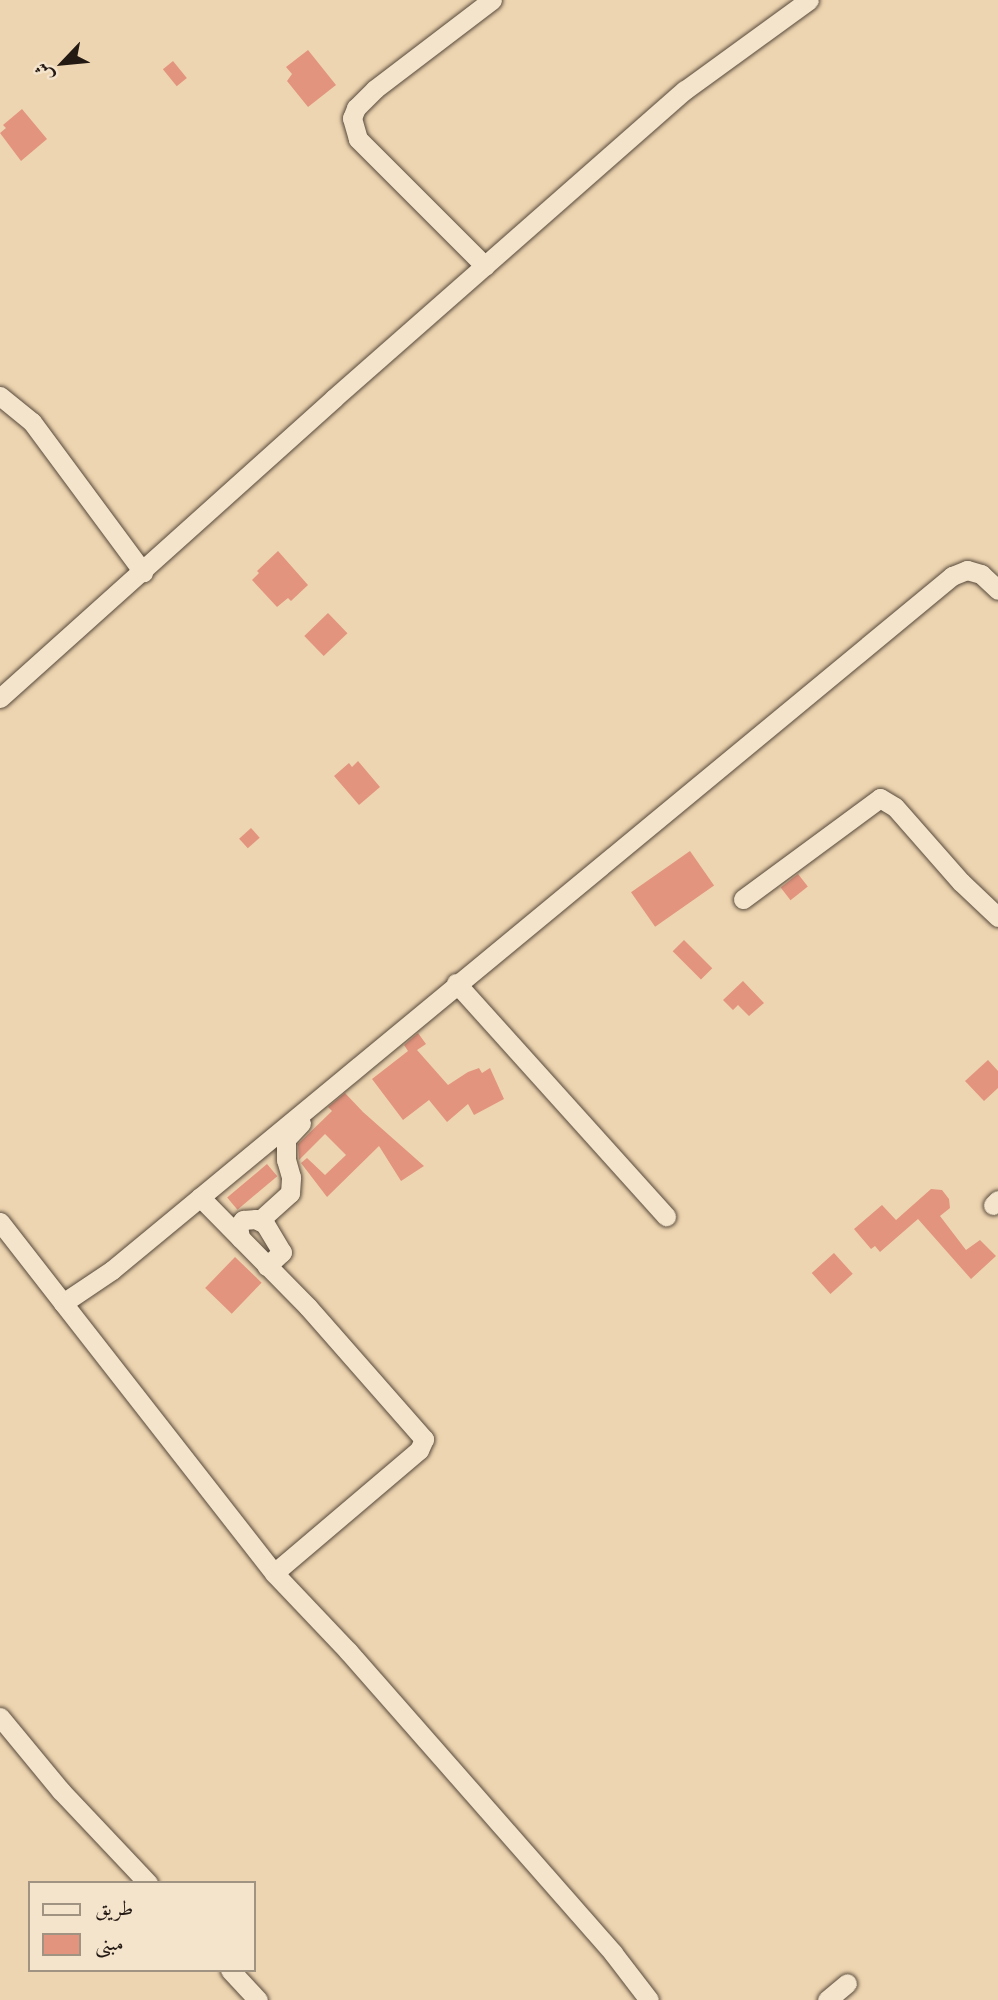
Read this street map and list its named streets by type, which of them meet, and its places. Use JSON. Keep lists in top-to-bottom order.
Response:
{
  "legend": ["طريق", "مبنى"],
  "north": "bottom left"
}
